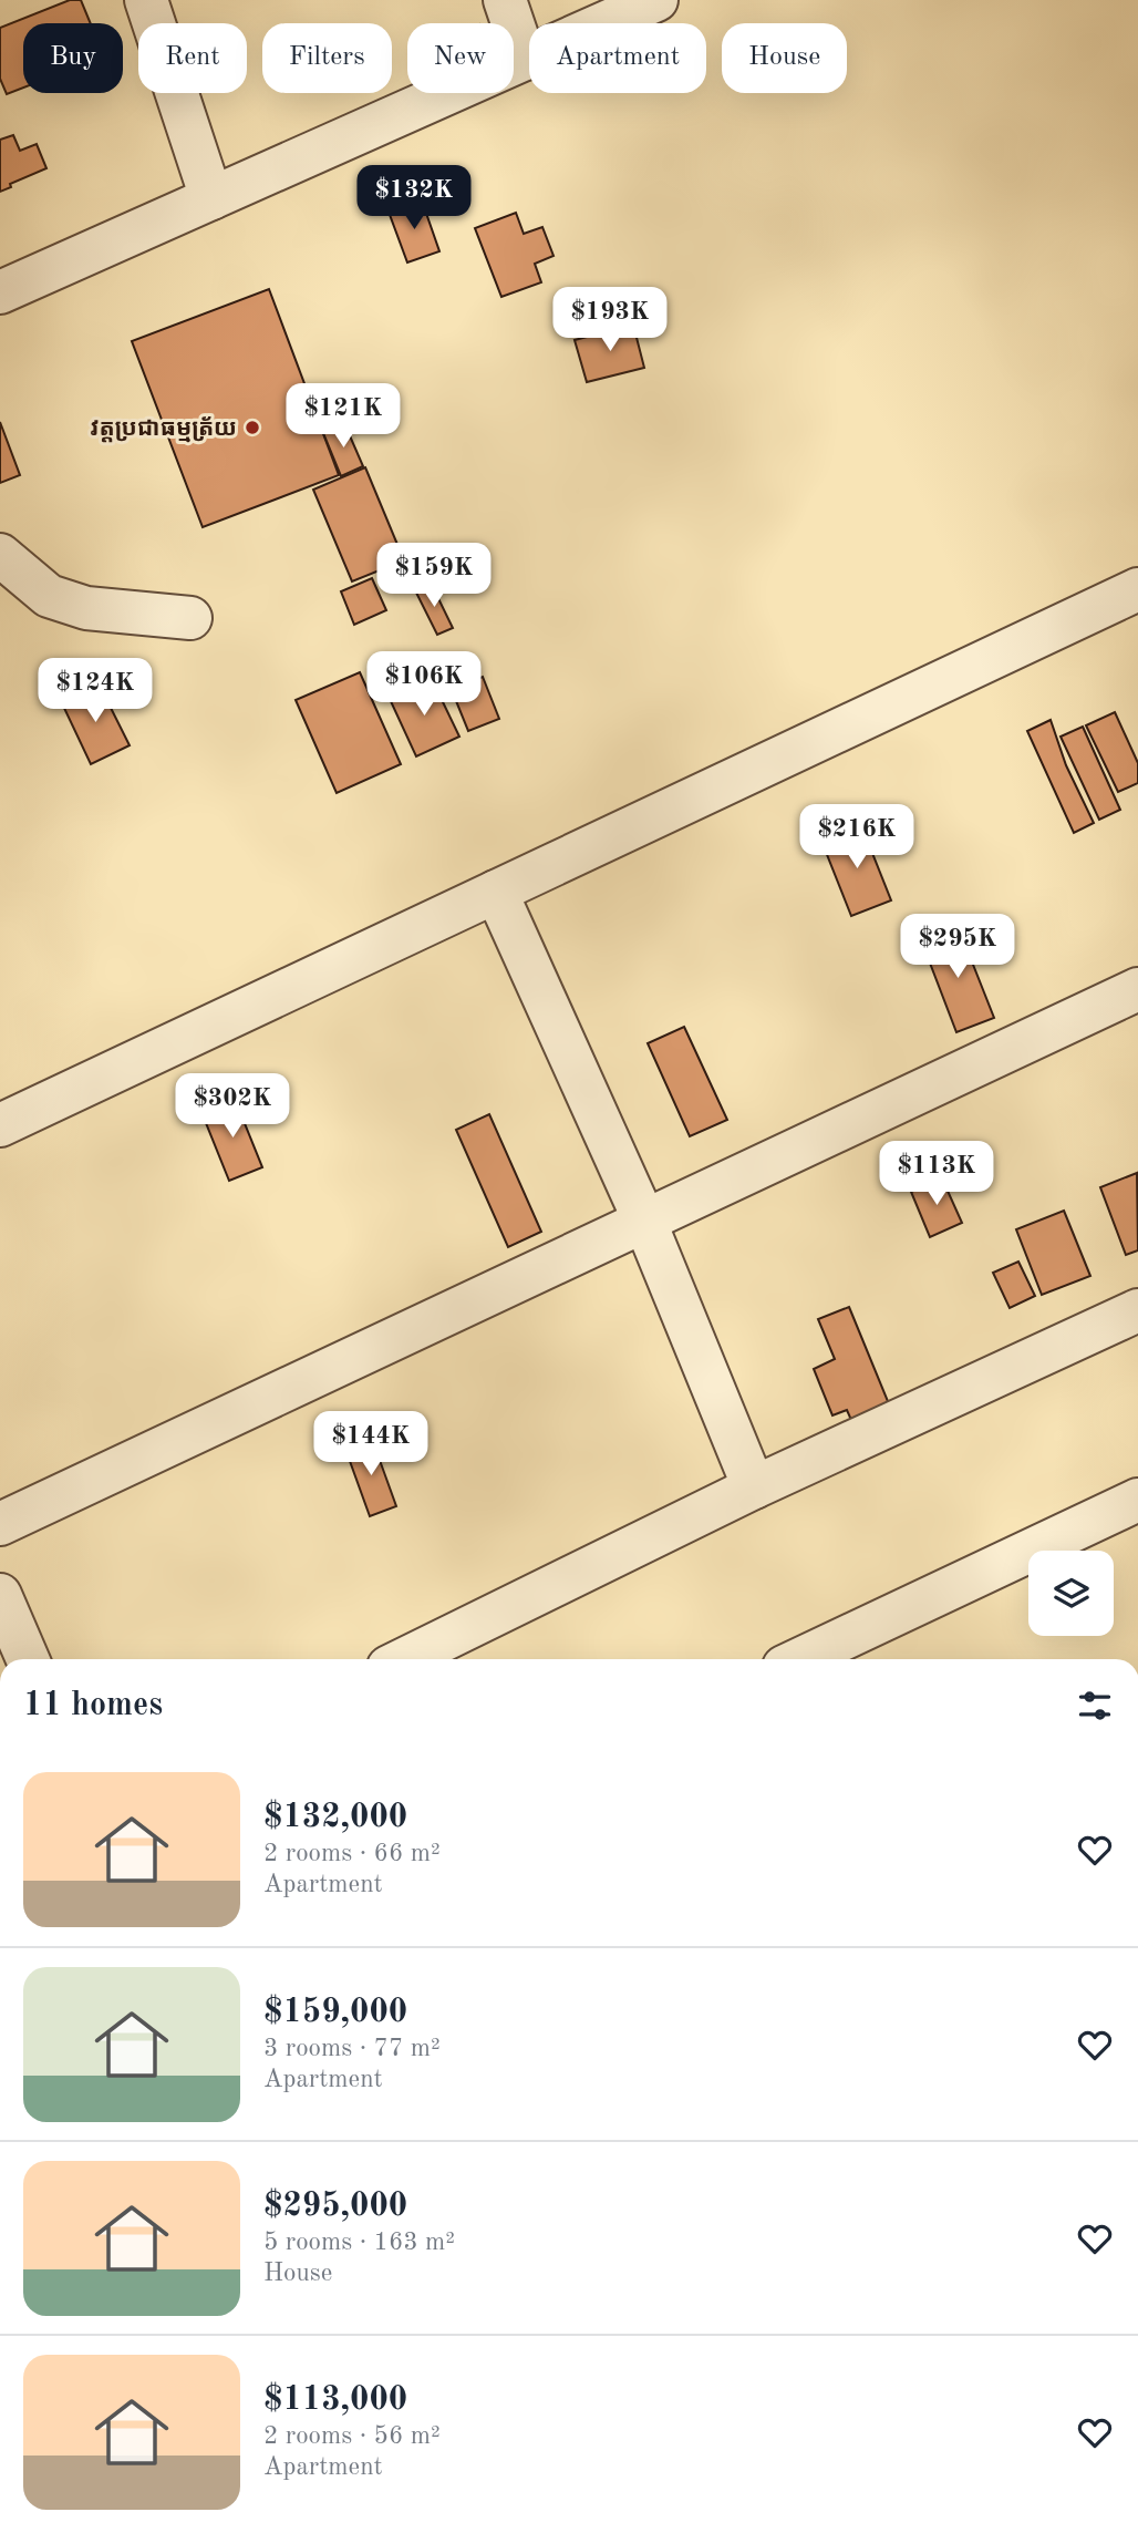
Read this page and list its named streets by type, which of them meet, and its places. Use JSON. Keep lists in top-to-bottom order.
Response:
{
  "places": ["វត្តប្រជាធម្មត្រ័យ"],
  "page": {
    "chip": [
      "Buy",
      "Rent",
      "Filters",
      "New",
      "Apartment",
      "House"
    ],
    "price": [
      "$132K",
      "$193K",
      "$121K",
      "$159K",
      "$106K",
      "$124K",
      "$216K",
      "$295K",
      "$302K",
      "$113K",
      "$144K"
    ],
    "heading": "11 homes",
    "list": [
      {
        "name": "$132,000",
        "note": "2 rooms · 66 m² · Apartment"
      },
      {
        "name": "$159,000",
        "note": "3 rooms · 77 m² · Apartment"
      },
      {
        "name": "$295,000",
        "note": "5 rooms · 163 m² · House"
      },
      {
        "name": "$113,000",
        "note": "2 rooms · 56 m² · Apartment"
      }
    ]
  }
}
